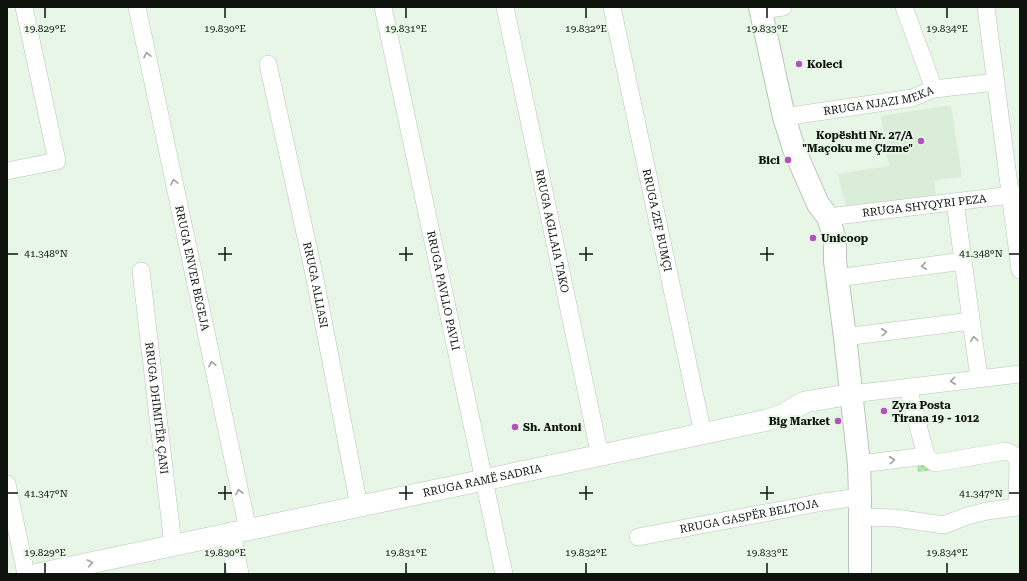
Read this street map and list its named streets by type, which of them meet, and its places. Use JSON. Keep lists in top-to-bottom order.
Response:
{
  "streets": {
    "street": [
      "RRUGA NJAZI MEKA",
      "RRUGA SHYQYRI PEZA",
      "RRUGA ZEF BUMÇI",
      "RRUGA AGLLAIA TAKO",
      "RRUGA ENVER BEGEJA",
      "RRUGA ALLIASI",
      "RRUGA PAVLLO PAVLI",
      "RRUGA DHIMITËR ÇANI",
      "RRUGA RAMË SADRIA",
      "RRUGA GASPËR BELTOJA"
    ]
  },
  "crossings": [
    ["RRUGA ZEF BUMÇI", "RRUGA RAMË SADRIA"],
    ["RRUGA AGLLAIA TAKO", "RRUGA RAMË SADRIA"],
    ["RRUGA ENVER BEGEJA", "RRUGA RAMË SADRIA"],
    ["RRUGA ALLIASI", "RRUGA RAMË SADRIA"],
    ["RRUGA PAVLLO PAVLI", "RRUGA RAMË SADRIA"],
    ["RRUGA DHIMITËR ÇANI", "RRUGA RAMË SADRIA"]
  ],
  "one_way": ["RRUGA ENVER BEGEJA"],
  "places": [
    "Koleci",
    "Kopështi Nr. 27/A \"Maçoku me Çizme\"",
    "Bici",
    "Unicoop",
    "Zyra Posta Tirana 19 - 1012",
    "Big Market",
    "Sh. Antoni"
  ],
  "coordinates": [
    "19.829°E",
    "19.830°E",
    "19.831°E",
    "19.832°E",
    "19.833°E",
    "19.834°E",
    "41.348°N",
    "41.347°N"
  ]
}
